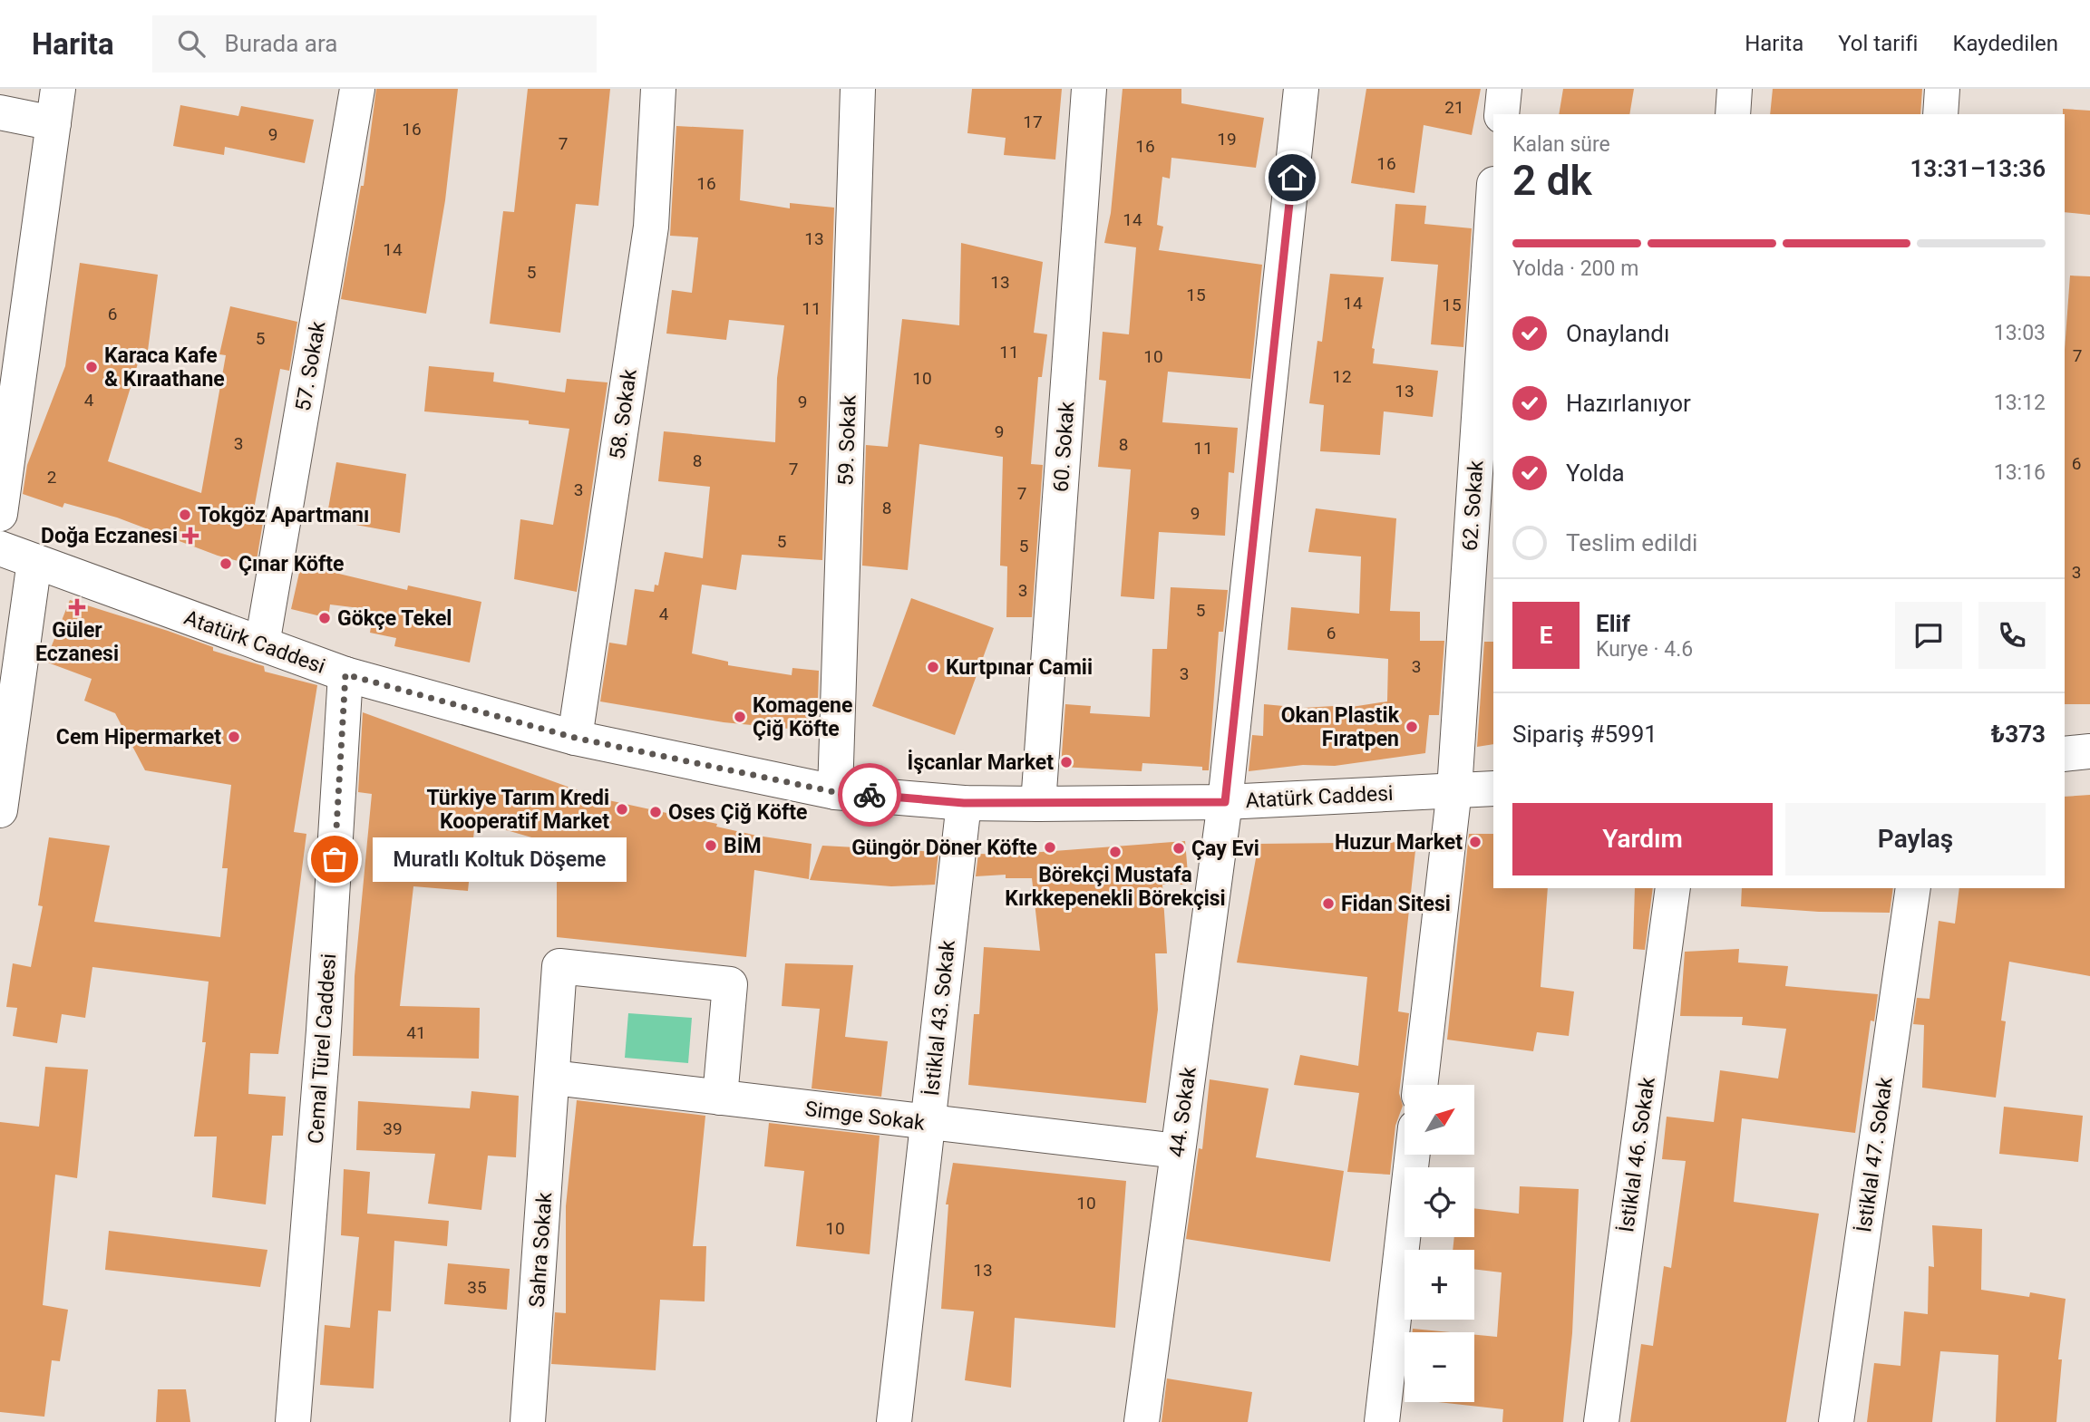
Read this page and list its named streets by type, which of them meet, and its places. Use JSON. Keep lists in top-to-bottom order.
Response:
{
  "streets": {
    "street": [
      "57. Sokak",
      "58. Sokak",
      "59. Sokak",
      "60. Sokak",
      "62. Sokak",
      "Atatürk Caddesi",
      "İstiklal 43. Sokak",
      "Cemal Türel Caddesi",
      "44. Sokak",
      "Simge Sokak",
      "İstiklal 46. Sokak",
      "İstiklal 47. Sokak",
      "Sahra Sokak"
    ]
  },
  "crossings": [
    ["57. Sokak", "Atatürk Caddesi"],
    ["58. Sokak", "Atatürk Caddesi"],
    ["59. Sokak", "Atatürk Caddesi"],
    ["60. Sokak", "Atatürk Caddesi"],
    ["62. Sokak", "Atatürk Caddesi"],
    ["Atatürk Caddesi", "İstiklal 43. Sokak"],
    ["Atatürk Caddesi", "Cemal Türel Caddesi"],
    ["Atatürk Caddesi", "44. Sokak"],
    ["İstiklal 43. Sokak", "Simge Sokak"],
    ["44. Sokak", "Simge Sokak"],
    ["Simge Sokak", "Sahra Sokak"]
  ],
  "places": {
    "other": [
      "Karaca Kafe & Kıraathane",
      "Tokgöz Apartmanı",
      "Çınar Köfte",
      "Gökçe Tekel",
      "Kurtpınar Camii",
      "Komagene Çiğ Köfte",
      "Okan Plastik Fıratpen",
      "Cem Hipermarket",
      "İşcanlar Market",
      "Türkiye Tarım Kredi Kooperatif Market",
      "Oses Çiğ Köfte",
      "Huzur Market",
      "BİM",
      "Güngör Döner Köfte",
      "Çay Evi",
      "Börekçi Mustafa Kırkkepenekli Börekçisi",
      "Muratlı Koltuk Döşeme",
      "Fidan Sitesi"
    ],
    "health": ["Doğa Eczanesi", "Güler Eczanesi"]
  },
  "house_numbers": [
    "21",
    "17",
    "16",
    "9",
    "19",
    "7",
    "16",
    "16",
    "16",
    "14",
    "13",
    "14",
    "5",
    "13",
    "15",
    "14",
    "15",
    "11",
    "6",
    "5",
    "11",
    "7",
    "10",
    "12",
    "10",
    "13",
    "4",
    "9",
    "9",
    "3",
    "8",
    "11",
    "8",
    "6",
    "7",
    "2",
    "3",
    "7",
    "8",
    "9",
    "5",
    "5",
    "3",
    "3",
    "5",
    "4",
    "6",
    "3",
    "3",
    "41",
    "39",
    "10",
    "10",
    "13",
    "35"
  ],
  "north": "top right",
  "page": {
    "header": "Harita",
    "search": "Burada ara",
    "nav": ["Harita", "Yol tarifi", "Kaydedilen"],
    "heading": ["2 dk", "Kalan süre", "13:31–13:36"],
    "panel": [
      "Elif",
      "Kurye · 4.6",
      "Sipariş #5991",
      "₺373"
    ],
    "bar": "Yolda · 200 m",
    "list": [
      ["Onaylandı", "13:03"],
      ["Hazırlanıyor", "13:12"],
      ["Yolda", "13:16"],
      "Teslim edildi"
    ],
    "round": "E",
    "buttons": ["Yardım", "Paylaş"],
    "bubble": "Muratlı Koltuk Döşeme",
    "map_buttons": ["+", "−"]
  }
}
